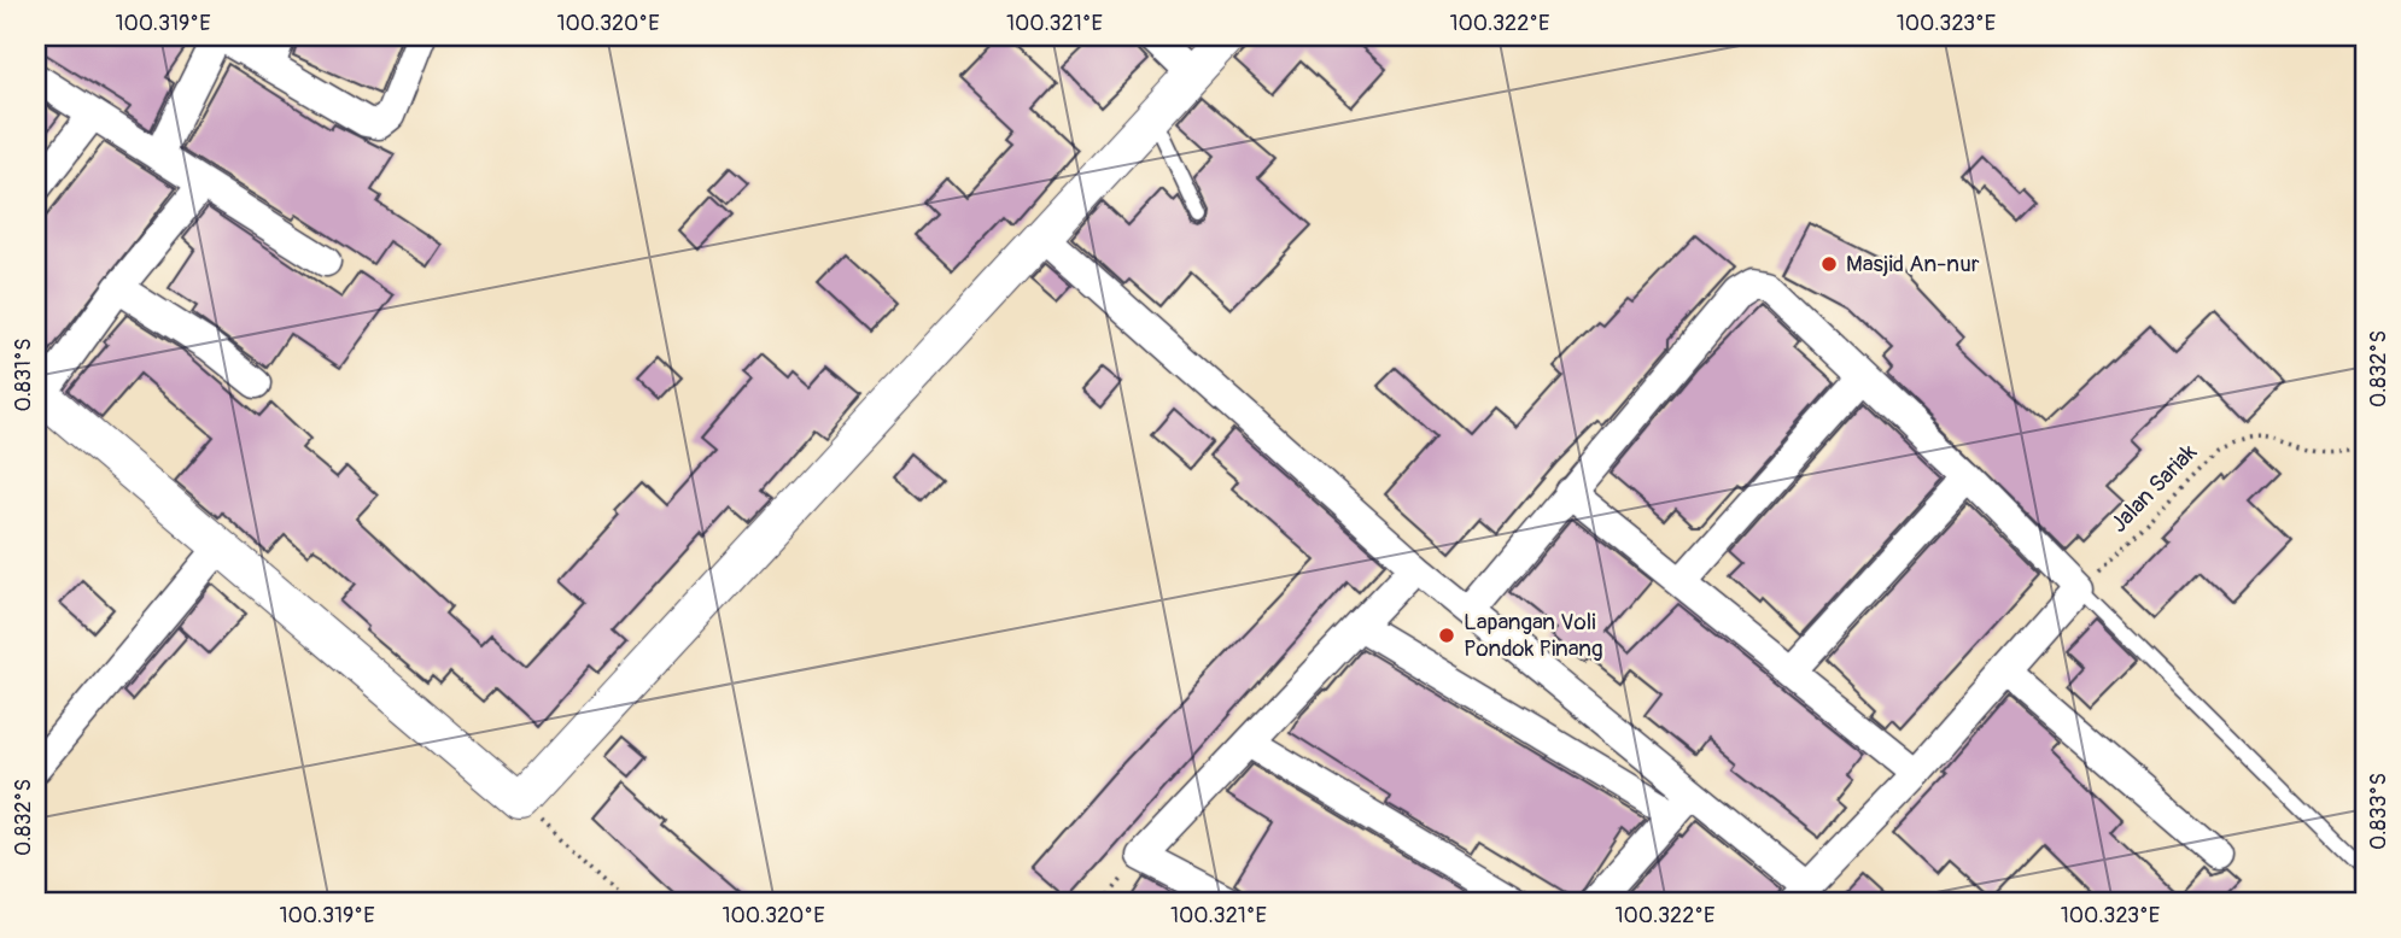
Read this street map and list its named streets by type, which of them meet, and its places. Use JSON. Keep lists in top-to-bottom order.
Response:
{
  "streets": {
    "path": ["Jalan Sariak"]
  },
  "places": ["Masjid An-nur", "Lapangan Voli Pondok Pinang"],
  "coordinates": [
    "100.319°E",
    "100.320°E",
    "100.321°E",
    "100.322°E",
    "100.323°E",
    "0.832°S",
    "0.831°S",
    "0.833°S"
  ]
}
